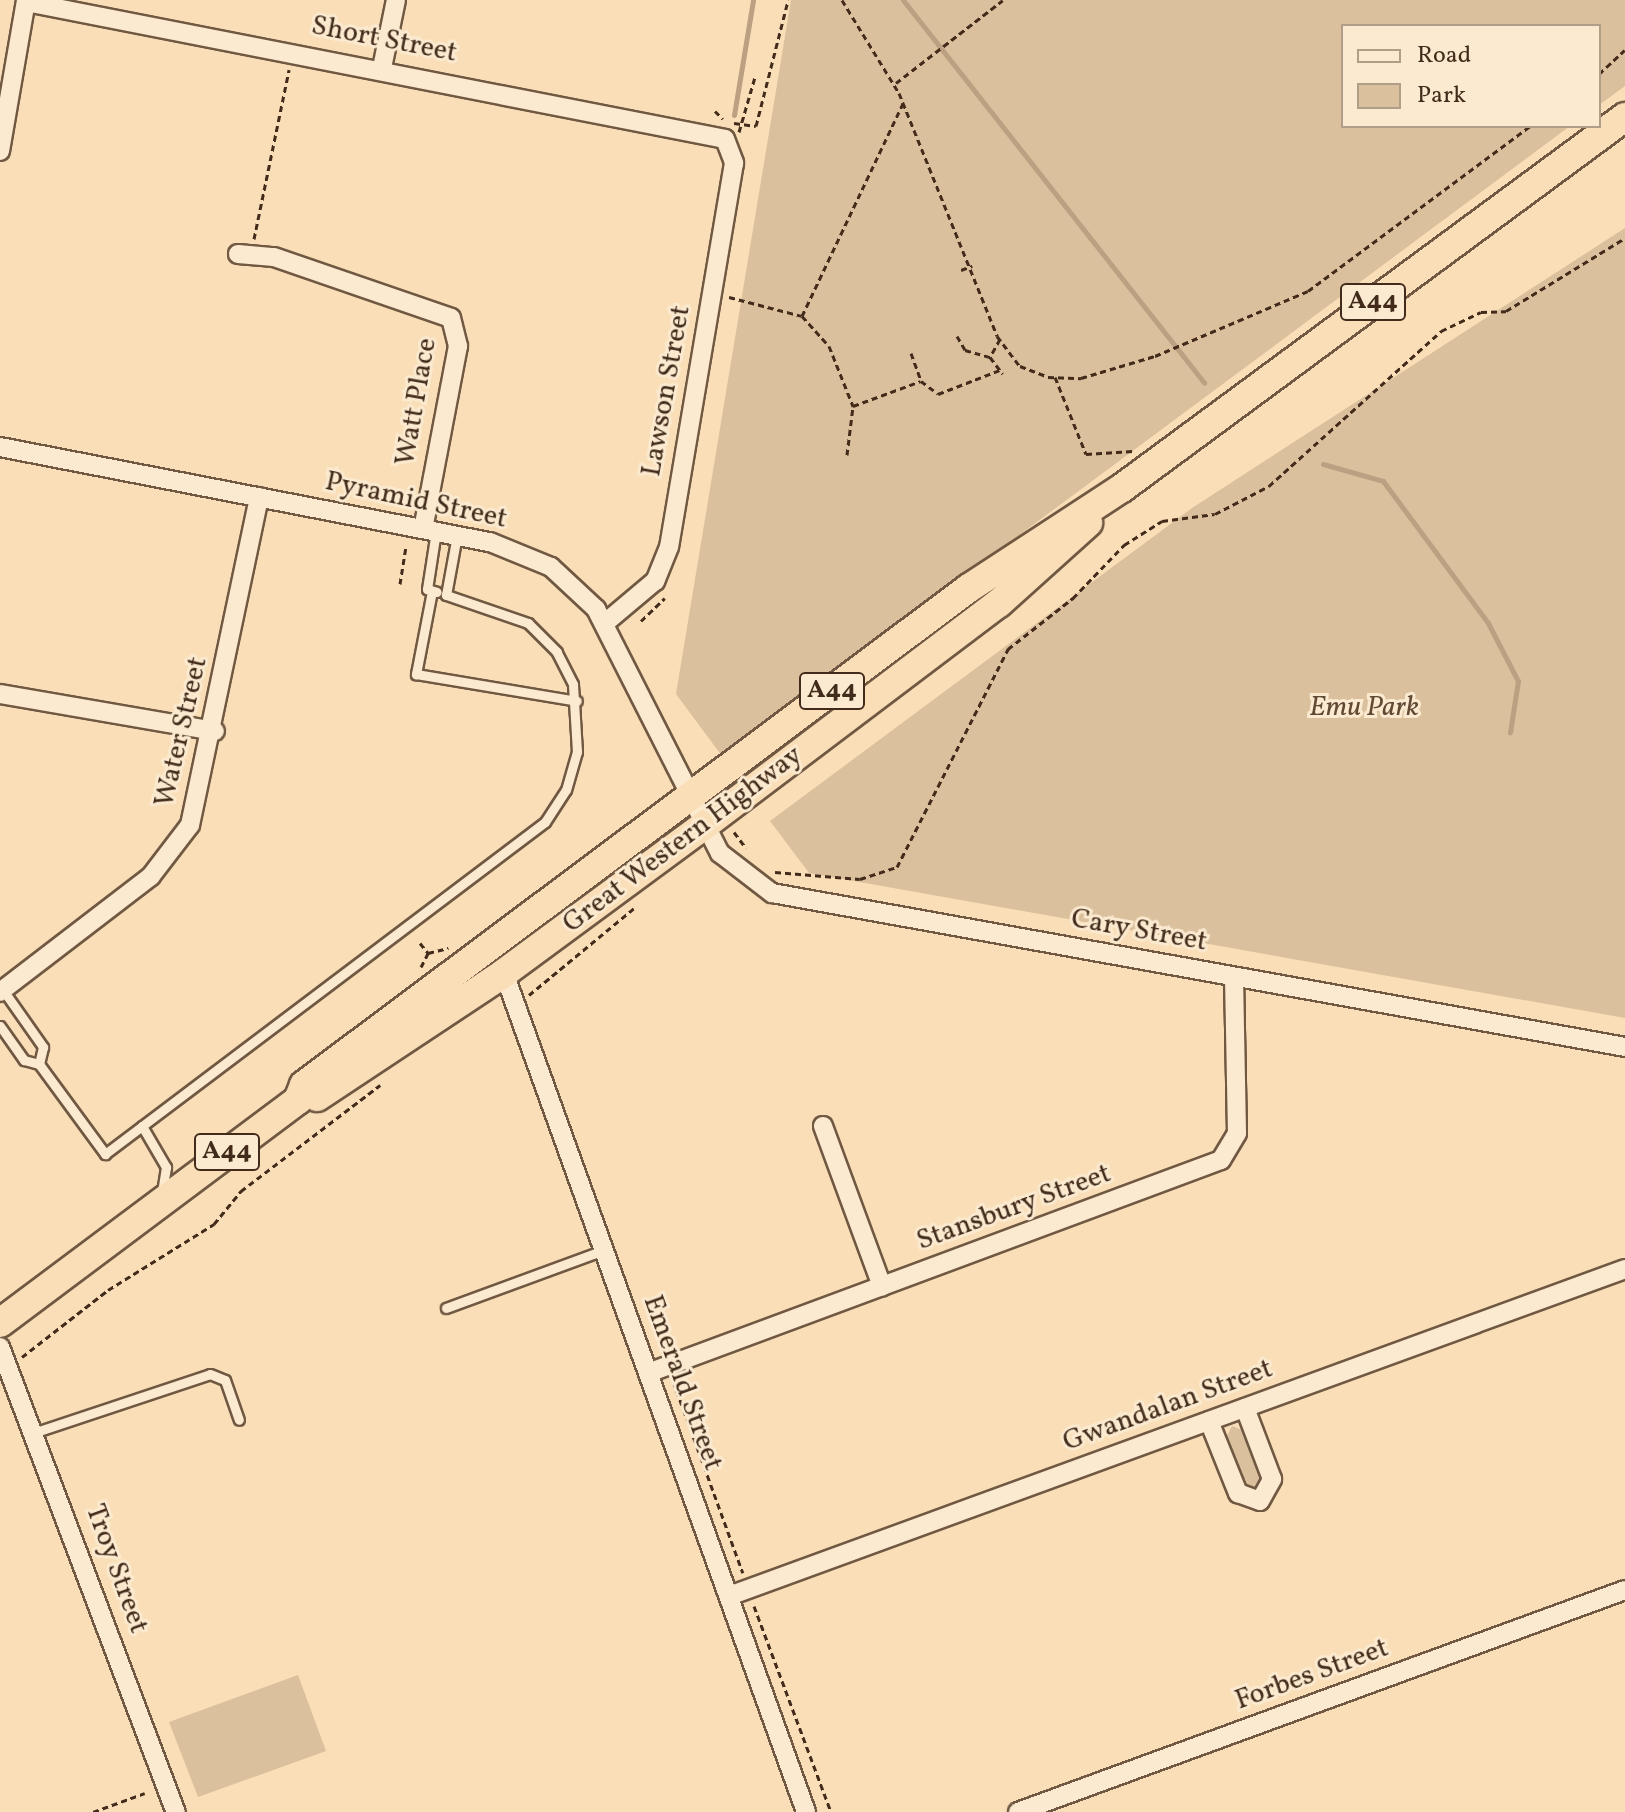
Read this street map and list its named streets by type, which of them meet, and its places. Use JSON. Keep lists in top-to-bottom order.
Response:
{
  "streets": {
    "highway": ["A44", "Great Western Highway"],
    "street": [
      "Short Street",
      "Lawson Street",
      "Watt Place",
      "Pyramid Street",
      "Water Street",
      "Cary Street",
      "Stansbury Street",
      "Emerald Street",
      "Gwandalan Street",
      "Troy Street",
      "Forbes Street"
    ]
  },
  "crossings": [
    ["Short Street", "Lawson Street"],
    ["Lawson Street", "Pyramid Street"],
    ["Watt Place", "Pyramid Street"],
    ["Pyramid Street", "Water Street"],
    ["Pyramid Street", "Great Western Highway"],
    ["Pyramid Street", "Cary Street"],
    ["Great Western Highway", "Cary Street"],
    ["Great Western Highway", "Emerald Street"],
    ["Cary Street", "Stansbury Street"],
    ["Stansbury Street", "Emerald Street"],
    ["Emerald Street", "Gwandalan Street"]
  ],
  "parks": ["Emu Park"],
  "legend": ["Road", "Park"]
}
